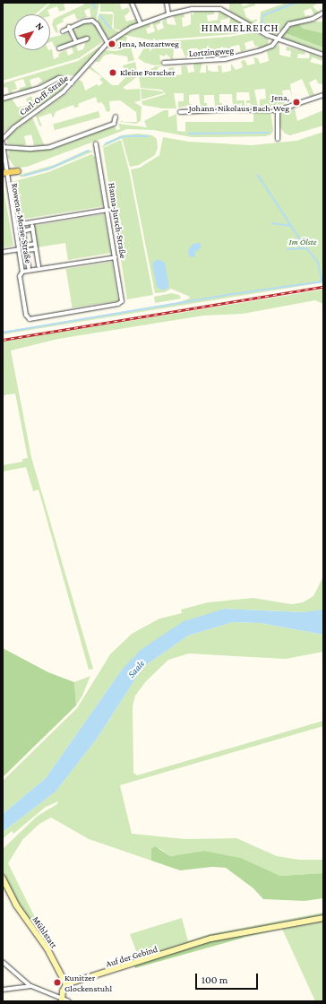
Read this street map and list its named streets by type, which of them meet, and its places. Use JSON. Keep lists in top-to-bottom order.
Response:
{
  "streets": {
    "street": [
      "Lortzingweg",
      "Carl-Orff-Straße",
      "Hanna-Jursch-Straße",
      "Rowena-Morse-Straße",
      "Mühlstatt",
      "Auf der Gebind"
    ]
  },
  "crossings": [
    ["Lortzingweg", "Carl-Orff-Straße"],
    ["Hanna-Jursch-Straße", "Rowena-Morse-Straße"],
    ["Mühlstatt", "Auf der Gebind"]
  ],
  "districts": ["HIMMELREICH"],
  "water": ["Saale"],
  "parks": ["Im Ölste"],
  "places": [
    "Jena, Mozartweg",
    "Kleine Forscher",
    "Jena, Johann-Nikolaus-Bach-Weg",
    "Kunitzer Glockenstuhl"
  ],
  "scale_bar": "100 m",
  "north": "top right"
}
